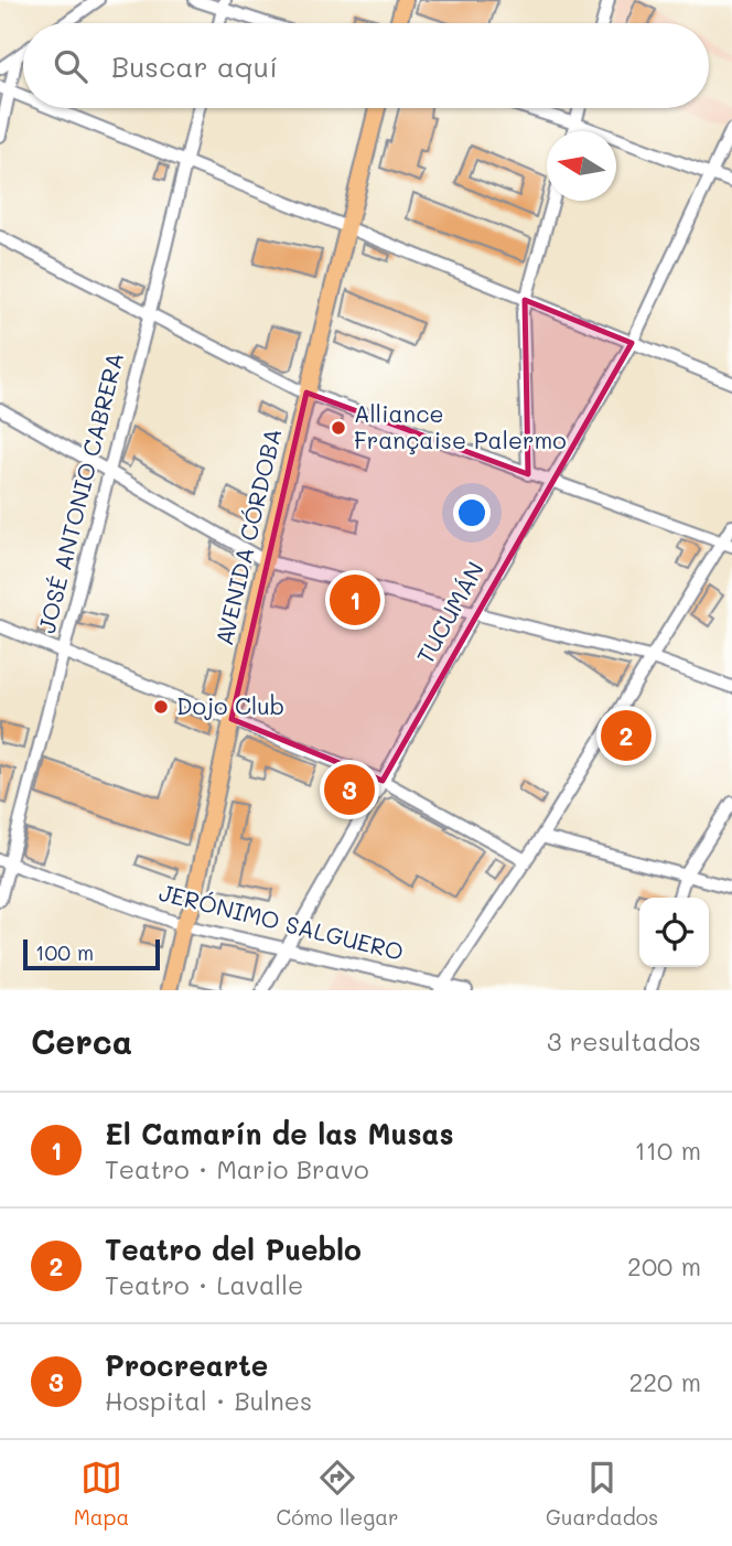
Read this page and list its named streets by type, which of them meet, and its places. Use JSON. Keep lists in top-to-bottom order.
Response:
{
  "streets": {
    "main road": ["AVENIDA CÓRDOBA"],
    "street": ["JOSÉ ANTONIO CABRERA", "TUCUMÁN", "JERÓNIMO SALGUERO"]
  },
  "crossings": [
    ["JOSÉ ANTONIO CABRERA", "JERÓNIMO SALGUERO"],
    ["AVENIDA CÓRDOBA", "JERÓNIMO SALGUERO"],
    ["TUCUMÁN", "JERÓNIMO SALGUERO"]
  ],
  "places": ["Alliance Française Palermo", "Dojo Club"],
  "scale_bar": "100 m",
  "north": "left",
  "page": {
    "search": "Buscar aquí",
    "pins": ["1", "2", "3"],
    "scale": "100 m",
    "heading": ["Cerca", "3 resultados"],
    "list": [
      {
        "mark": "1",
        "name": "El Camarín de las Musas",
        "note": "Teatro · Mario Bravo",
        "value": "110 m"
      },
      {
        "mark": "2",
        "name": "Teatro del Pueblo",
        "note": "Teatro · Lavalle",
        "value": "200 m"
      },
      {
        "mark": "3",
        "name": "Procrearte",
        "note": "Hospital · Bulnes",
        "value": "220 m"
      }
    ],
    "nav": ["Mapa", "Cómo llegar", "Guardados"]
  }
}
